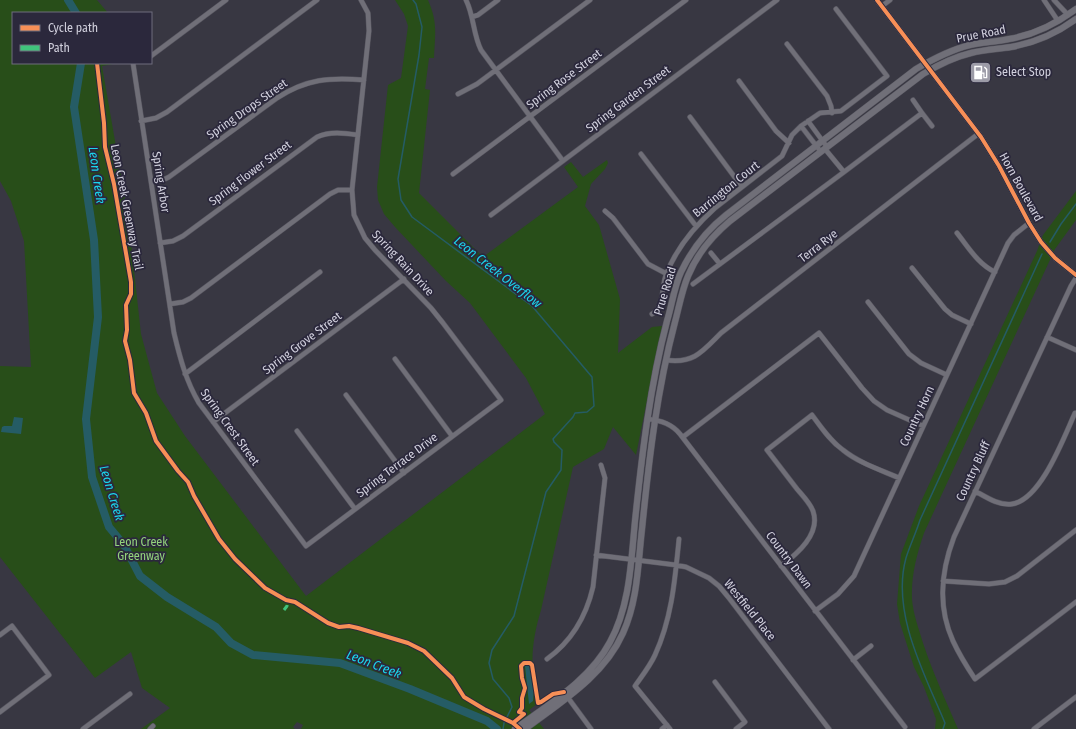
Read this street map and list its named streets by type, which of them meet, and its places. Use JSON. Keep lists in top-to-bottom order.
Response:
{
  "streets": {
    "main road": ["Prue Road"],
    "street": [
      "Spring Rose Street",
      "Spring Garden Street",
      "Spring Drops Street",
      "Spring Flower Street",
      "Spring Arbor",
      "Horn Boulevard",
      "Barrington Court",
      "Terra Rye",
      "Spring Rain Drive",
      "Spring Grove Street",
      "Country Horn",
      "Spring Crest Street",
      "Spring Terrace Drive",
      "Country Bluff",
      "Country Dawn",
      "Westfield Place"
    ],
    "cycle path": ["Leon Creek Greenway Trail"]
  },
  "crossings": [
    ["Prue Road", "Horn Boulevard"],
    ["Prue Road", "Terra Rye"],
    ["Prue Road", "Country Dawn"],
    ["Prue Road", "Westfield Place"],
    ["Spring Drops Street", "Spring Arbor"],
    ["Spring Drops Street", "Spring Rain Drive"],
    ["Spring Flower Street", "Spring Arbor"],
    ["Spring Flower Street", "Spring Rain Drive"],
    ["Spring Arbor", "Spring Crest Street"],
    ["Horn Boulevard", "Terra Rye"],
    ["Horn Boulevard", "Country Horn"],
    ["Horn Boulevard", "Country Bluff"],
    ["Spring Rain Drive", "Spring Grove Street"],
    ["Spring Rain Drive", "Spring Terrace Drive"],
    ["Spring Grove Street", "Spring Crest Street"],
    ["Country Horn", "Country Dawn"],
    ["Spring Crest Street", "Spring Terrace Drive"]
  ],
  "water": ["Leon Creek", "Leon Creek Overflow"],
  "parks": ["Leon Creek Greenway"],
  "places": {
    "fuel station": ["Select Stop"]
  },
  "legend": ["Cycle path", "Path"]
}
